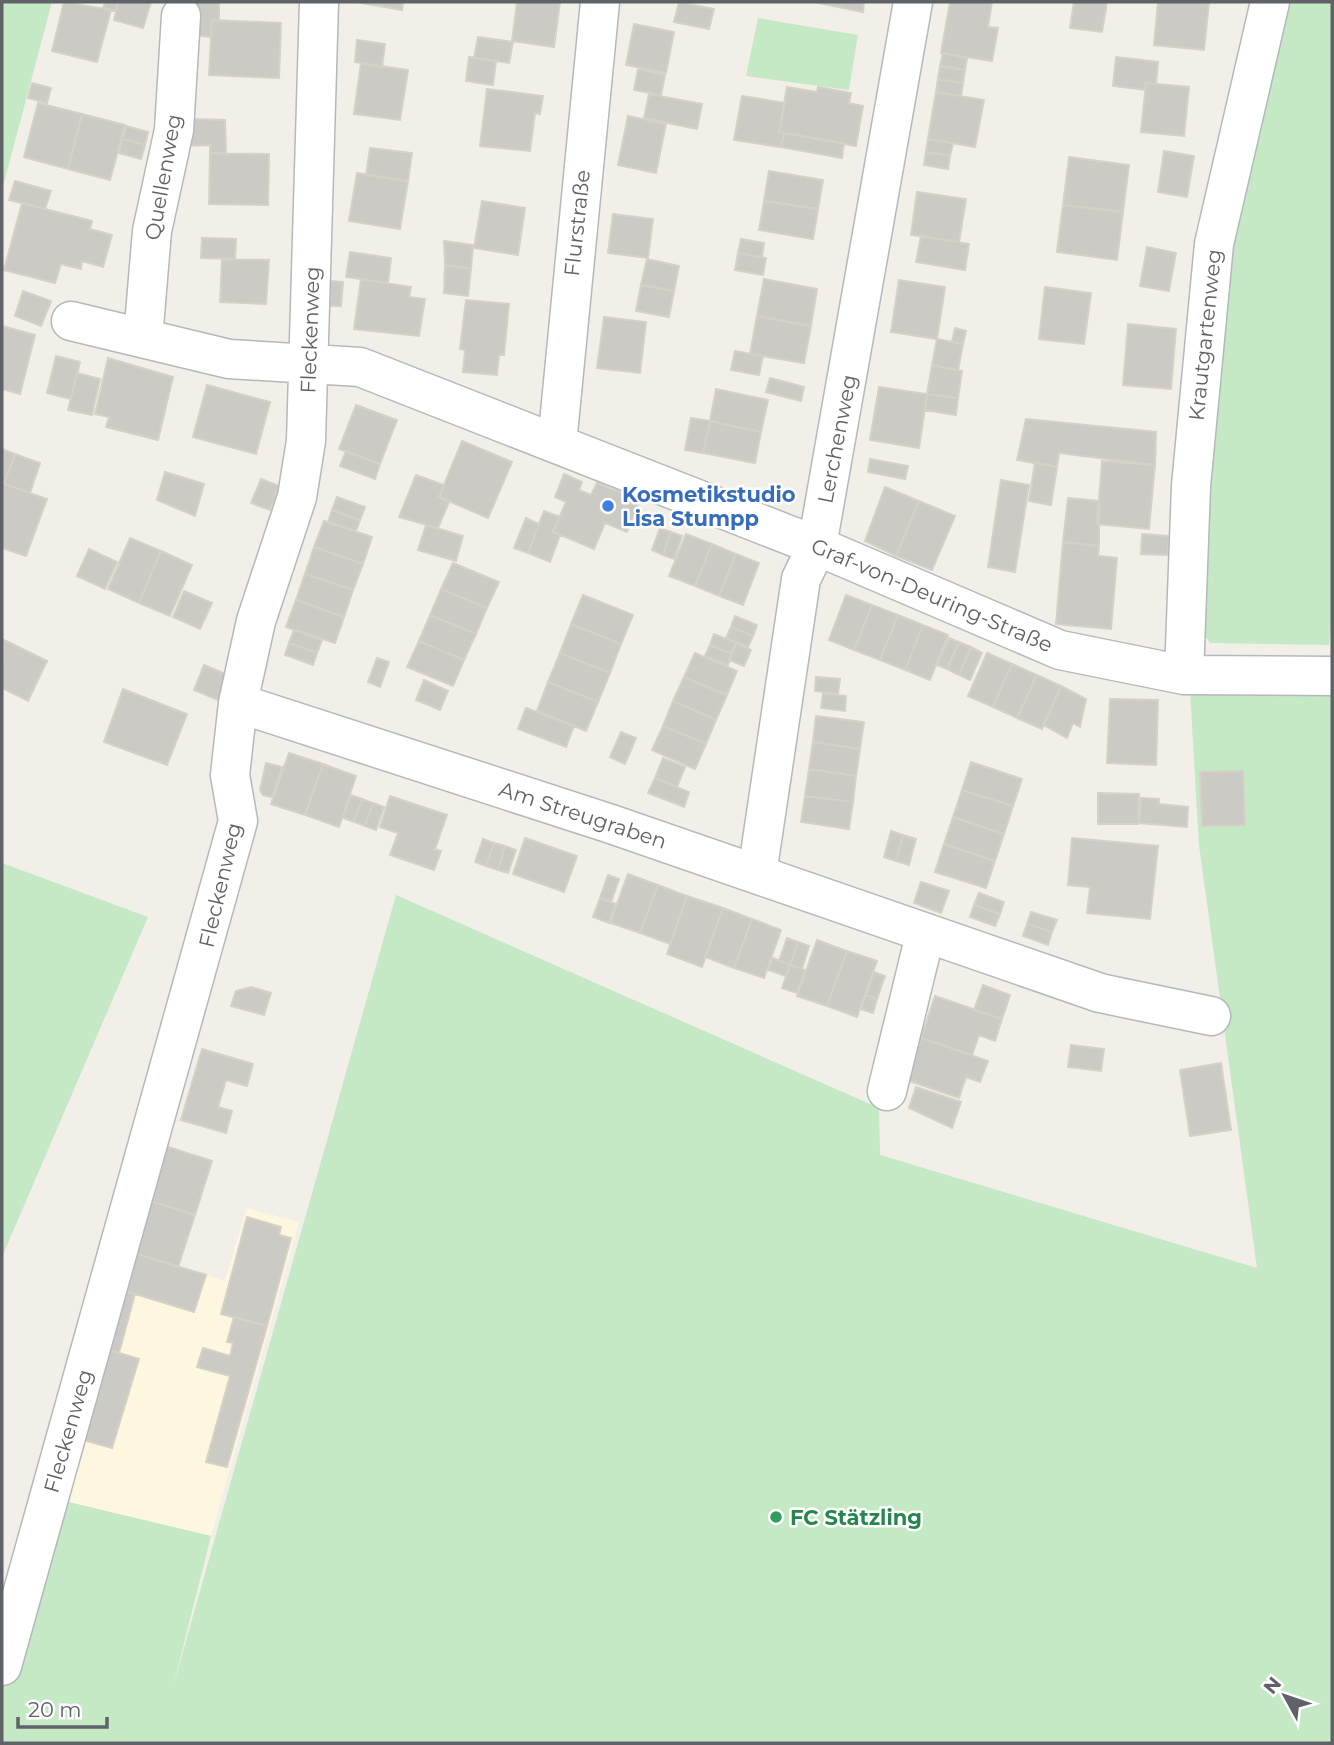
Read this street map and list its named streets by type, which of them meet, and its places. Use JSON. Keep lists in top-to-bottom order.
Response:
{
  "streets": {
    "street": [
      "Quellenweg",
      "Flurstraße",
      "Fleckenweg",
      "Krautgartenweg",
      "Lerchenweg",
      "Graf-von-Deuring-Straße",
      "Am Streugraben"
    ]
  },
  "crossings": [
    ["Flurstraße", "Graf-von-Deuring-Straße"],
    ["Fleckenweg", "Graf-von-Deuring-Straße"],
    ["Fleckenweg", "Am Streugraben"],
    ["Krautgartenweg", "Graf-von-Deuring-Straße"],
    ["Lerchenweg", "Graf-von-Deuring-Straße"],
    ["Lerchenweg", "Am Streugraben"]
  ],
  "places": ["Kosmetikstudio Lisa Stumpp", "FC Stätzling"],
  "scale_bar": "20 m",
  "north": "top left"
}
